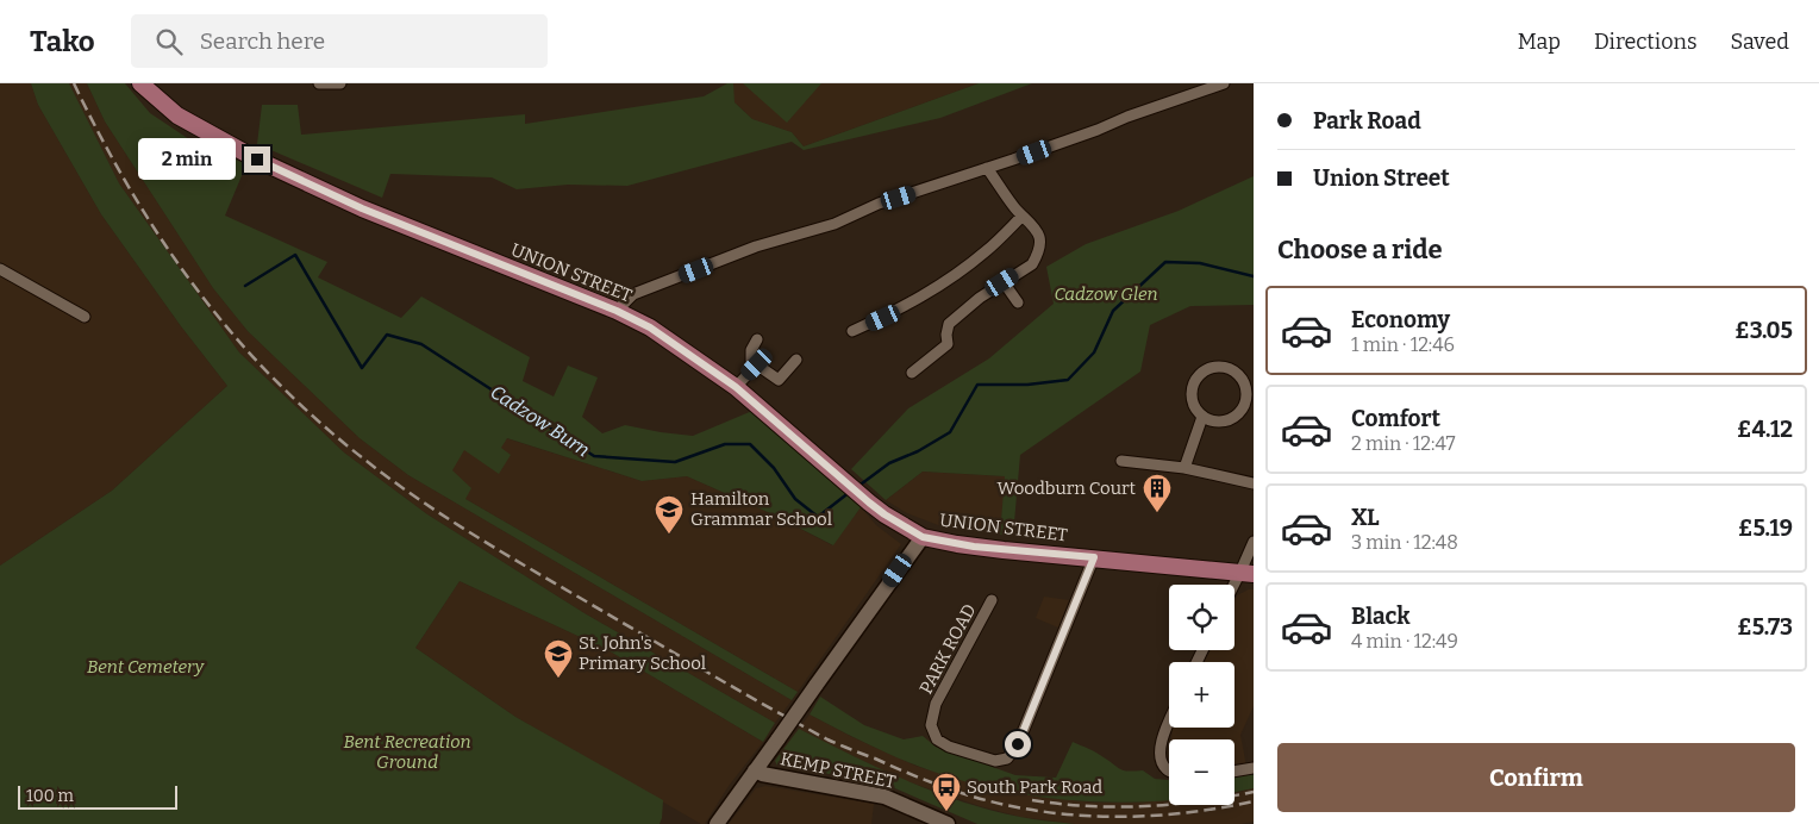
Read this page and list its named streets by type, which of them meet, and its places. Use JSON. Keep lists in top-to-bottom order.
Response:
{
  "streets": {
    "main road": ["UNION STREET"],
    "street": ["PARK ROAD", "KEMP STREET"]
  },
  "crossings": [
    ["UNION STREET", "PARK ROAD"]
  ],
  "water": ["Cadzow Burn"],
  "parks": ["Cadzow Glen", "Bent Cemetery", "Bent Recreation Ground"],
  "places": {
    "building": ["Woodburn Court"],
    "school or university": ["Hamilton Grammar School", "St. John's Primary School"],
    "bus stop": ["South Park Road"]
  },
  "scale_bar": "100 m",
  "page": {
    "header": "Tako",
    "search": "Search here",
    "nav": ["Map", "Directions", "Saved"],
    "banner": ["Park Road", "Union Street"],
    "bubble": "2 min",
    "heading": "Choose a ride",
    "list": [
      {
        "name": "Economy",
        "note": "1 min · 12:46",
        "value": "£3.05"
      },
      {
        "name": "Comfort",
        "note": "2 min · 12:47",
        "value": "£4.12"
      },
      {
        "name": "XL",
        "note": "3 min · 12:48",
        "value": "£5.19"
      },
      {
        "name": "Black",
        "note": "4 min · 12:49",
        "value": "£5.73"
      }
    ],
    "map_buttons": ["+", "−"],
    "buttons": "Confirm",
    "scale": "100 m"
  }
}
